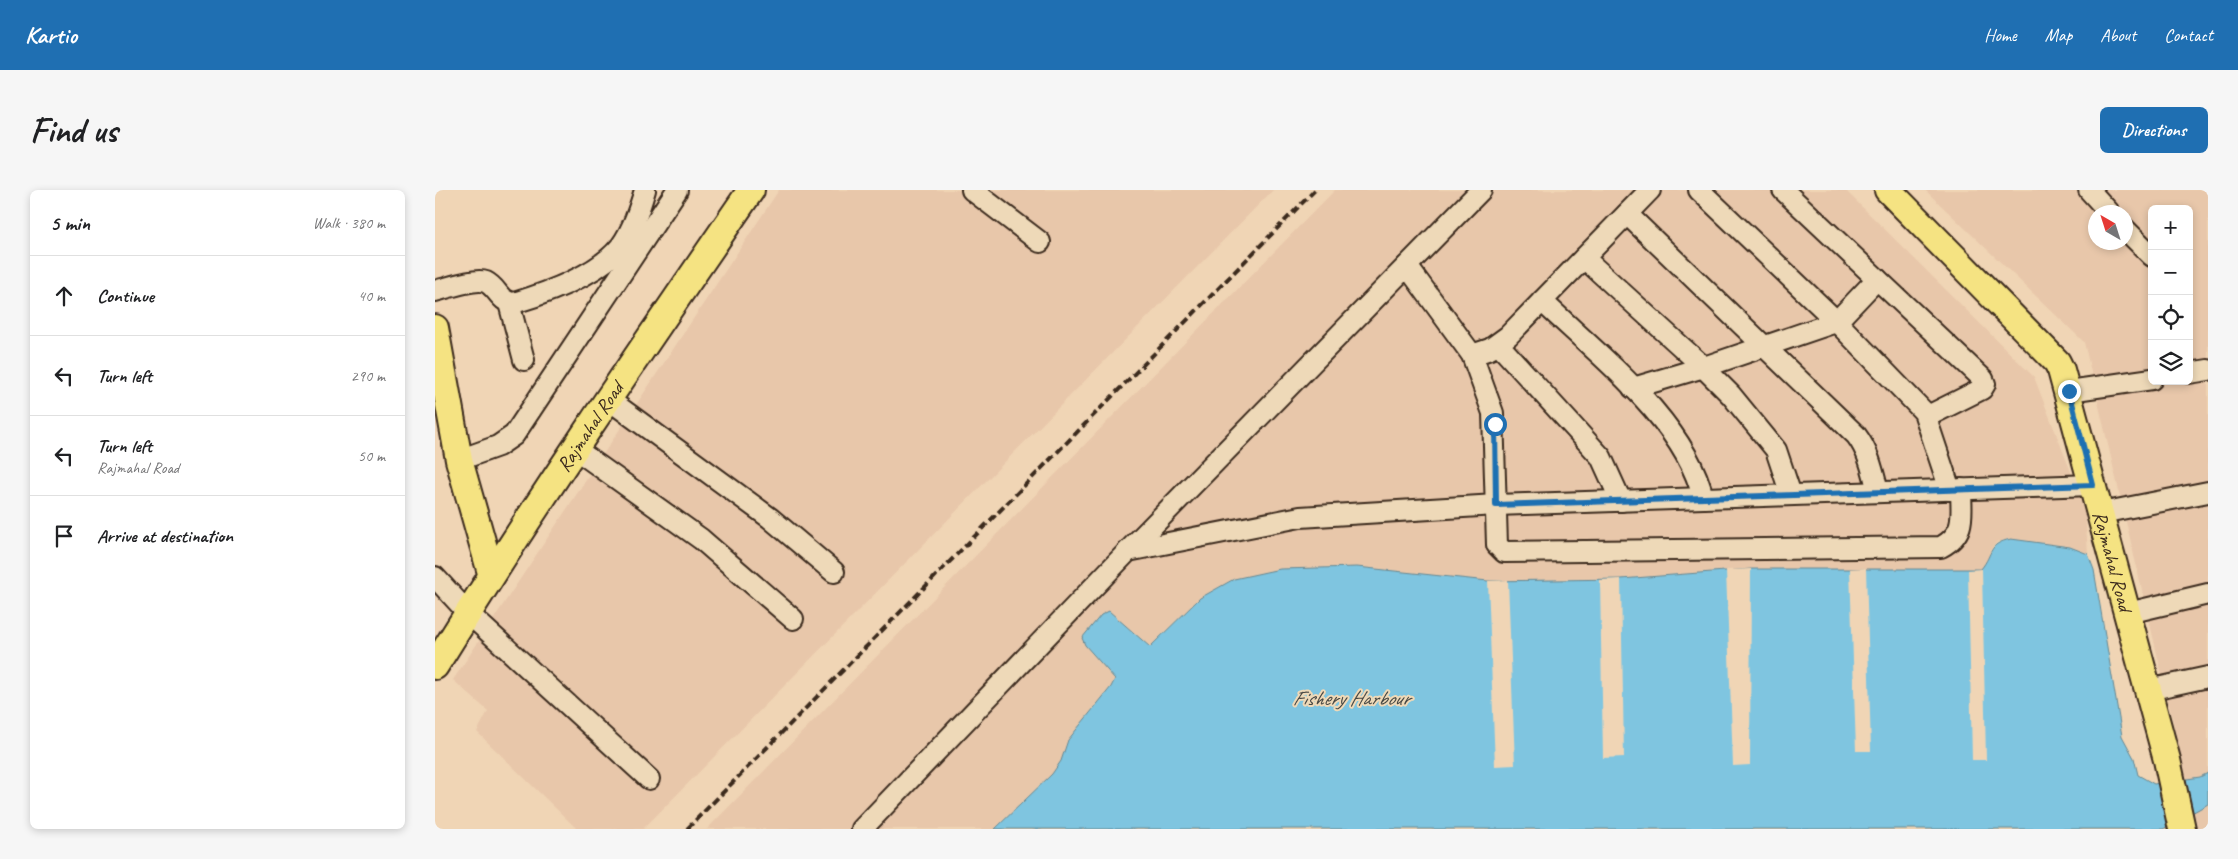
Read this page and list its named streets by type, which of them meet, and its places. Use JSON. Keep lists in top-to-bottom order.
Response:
{
  "streets": {
    "main road": ["Rajmahal Road"]
  },
  "water": ["Fishery Harbour"],
  "north": "top left",
  "page": {
    "header": "Kartio",
    "nav": [
      "Home",
      "Map",
      "About",
      "Contact"
    ],
    "buttons": "Directions",
    "title": "Find us",
    "heading": ["5 min", "Walk · 380 m"],
    "map_buttons": ["+", "−"],
    "list": [
      ["Continue", "40 m"],
      ["Turn left", "290 m"],
      ["Turn left", "Rajmahal Road", "50 m"],
      "Arrive at destination"
    ]
  }
}
